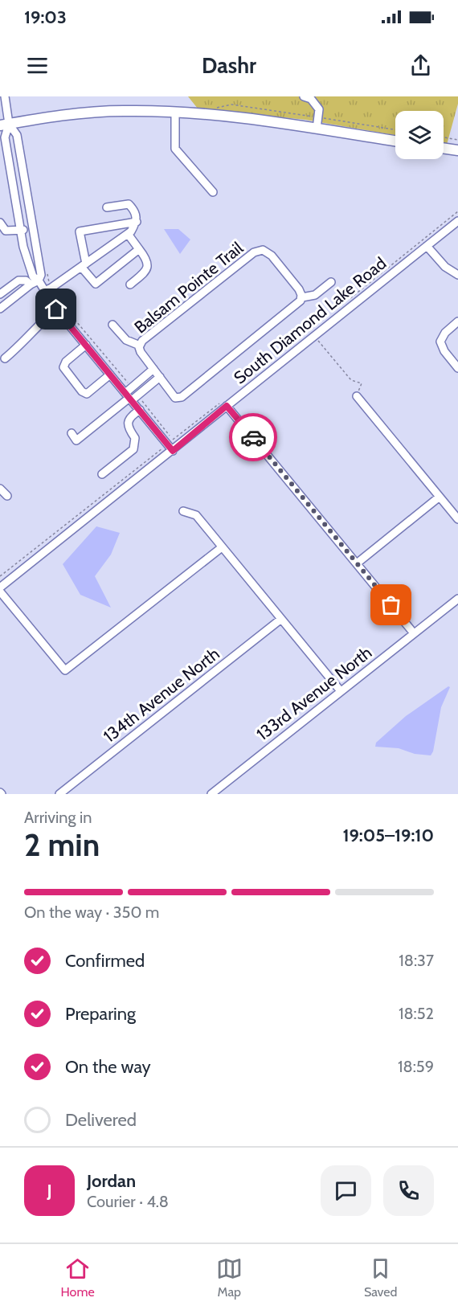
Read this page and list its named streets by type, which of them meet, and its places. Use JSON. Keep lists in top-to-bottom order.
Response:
{
  "streets": {
    "street": [
      "Balsam Pointe Trail",
      "South Diamond Lake Road",
      "133rd Avenue North",
      "134th Avenue North"
    ]
  },
  "page": {
    "status": "19:03",
    "header": "Dashr",
    "heading": ["2 min", "Arriving in", "19:05–19:10"],
    "panel": ["Jordan", "Courier · 4.8"],
    "bar": "On the way · 350 m",
    "list": [
      ["Confirmed", "18:37"],
      ["Preparing", "18:52"],
      ["On the way", "18:59"],
      "Delivered"
    ],
    "round": "J",
    "tabs": ["Home", "Map", "Saved"]
  }
}
